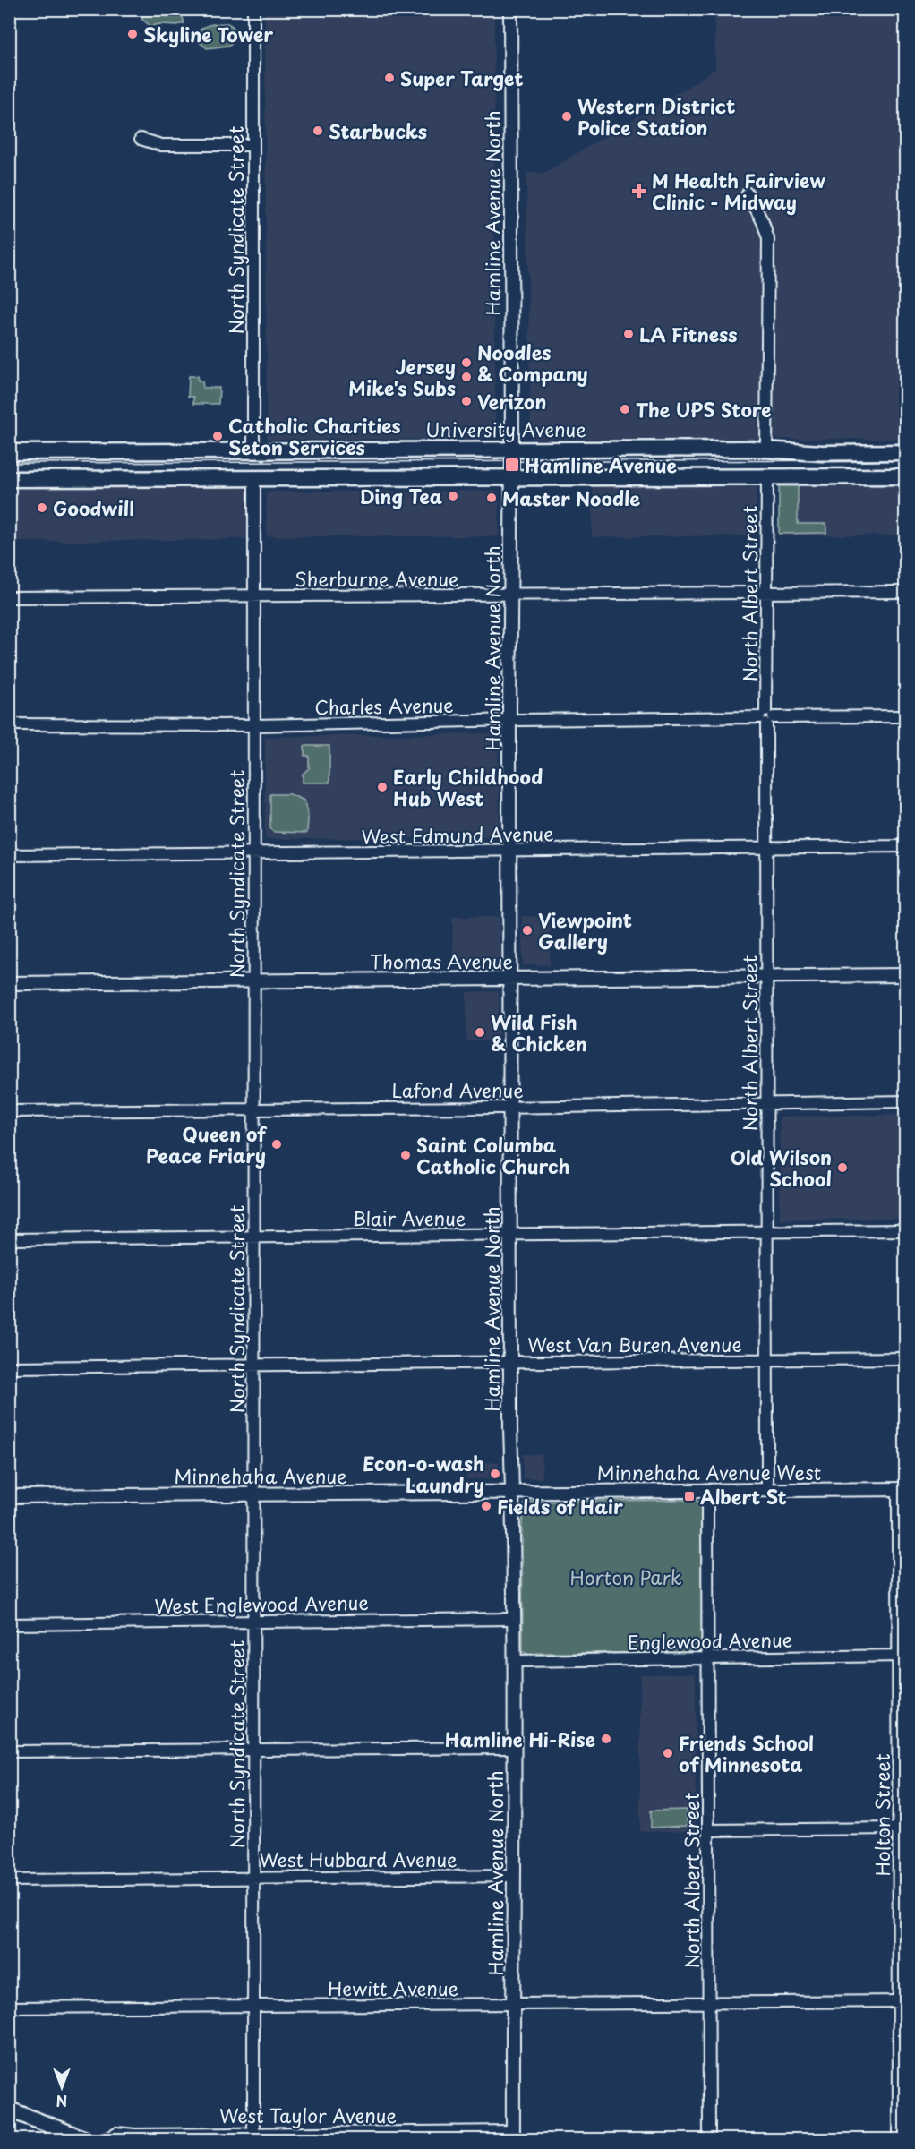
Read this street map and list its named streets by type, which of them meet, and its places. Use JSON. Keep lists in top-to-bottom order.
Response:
{
  "streets": {
    "main road": ["University Avenue"],
    "street": [
      "Hamline Avenue North",
      "North Syndicate Street",
      "Sherburne Avenue",
      "North Albert Street",
      "Charles Avenue",
      "West Edmund Avenue",
      "Thomas Avenue",
      "Lafond Avenue",
      "Blair Avenue",
      "West Van Buren Avenue",
      "Minnehaha Avenue West",
      "Minnehaha Avenue",
      "West Englewood Avenue",
      "Englewood Avenue",
      "Holton Street",
      "West Hubbard Avenue",
      "Hewitt Avenue",
      "West Taylor Avenue"
    ]
  },
  "crossings": [
    ["Hamline Avenue North", "University Avenue"],
    ["Hamline Avenue North", "Sherburne Avenue"],
    ["Hamline Avenue North", "Charles Avenue"],
    ["Hamline Avenue North", "West Edmund Avenue"],
    ["Hamline Avenue North", "Thomas Avenue"],
    ["Hamline Avenue North", "Lafond Avenue"],
    ["Hamline Avenue North", "Blair Avenue"],
    ["Hamline Avenue North", "West Van Buren Avenue"],
    ["Hamline Avenue North", "Minnehaha Avenue West"],
    ["Hamline Avenue North", "Minnehaha Avenue"],
    ["Hamline Avenue North", "West Englewood Avenue"],
    ["Hamline Avenue North", "Englewood Avenue"],
    ["Hamline Avenue North", "West Hubbard Avenue"],
    ["Hamline Avenue North", "Hewitt Avenue"],
    ["Hamline Avenue North", "West Taylor Avenue"],
    ["North Syndicate Street", "University Avenue"],
    ["North Syndicate Street", "Sherburne Avenue"],
    ["North Syndicate Street", "Charles Avenue"],
    ["North Syndicate Street", "West Edmund Avenue"],
    ["North Syndicate Street", "Thomas Avenue"],
    ["North Syndicate Street", "Lafond Avenue"],
    ["North Syndicate Street", "Blair Avenue"],
    ["North Syndicate Street", "West Van Buren Avenue"],
    ["North Syndicate Street", "Minnehaha Avenue"],
    ["North Syndicate Street", "West Englewood Avenue"],
    ["North Syndicate Street", "West Hubbard Avenue"],
    ["North Syndicate Street", "Hewitt Avenue"],
    ["North Syndicate Street", "West Taylor Avenue"],
    ["Sherburne Avenue", "North Albert Street"],
    ["North Albert Street", "Charles Avenue"],
    ["North Albert Street", "West Edmund Avenue"],
    ["North Albert Street", "Thomas Avenue"],
    ["North Albert Street", "Lafond Avenue"],
    ["North Albert Street", "Blair Avenue"],
    ["North Albert Street", "West Van Buren Avenue"],
    ["North Albert Street", "Minnehaha Avenue West"],
    ["North Albert Street", "Englewood Avenue"],
    ["North Albert Street", "Hewitt Avenue"],
    ["Minnehaha Avenue West", "Minnehaha Avenue"],
    ["Minnehaha Avenue West", "Holton Street"],
    ["Englewood Avenue", "Holton Street"],
    ["Holton Street", "Hewitt Avenue"]
  ],
  "parks": ["Horton Park"],
  "places": {
    "other": [
      "Skyline Tower",
      "Super Target",
      "Western District Police Station",
      "Starbucks",
      "LA Fitness",
      "Noodles & Company",
      "Jersey Mike's Subs",
      "Verizon",
      "The UPS Store",
      "Catholic Charities Seton Services",
      "Ding Tea",
      "Master Noodle",
      "Goodwill",
      "Early Childhood Hub West",
      "Viewpoint Gallery",
      "Wild Fish & Chicken",
      "Queen of Peace Friary",
      "Saint Columba Catholic Church",
      "Old Wilson School",
      "Econ-o-wash Laundry",
      "Fields of Hair",
      "Hamline Hi-Rise",
      "Friends School of Minnesota"
    ],
    "health": ["M Health Fairview Clinic - Midway"],
    "transit": ["Hamline Avenue", "Albert St"]
  },
  "north": "bottom"
}
